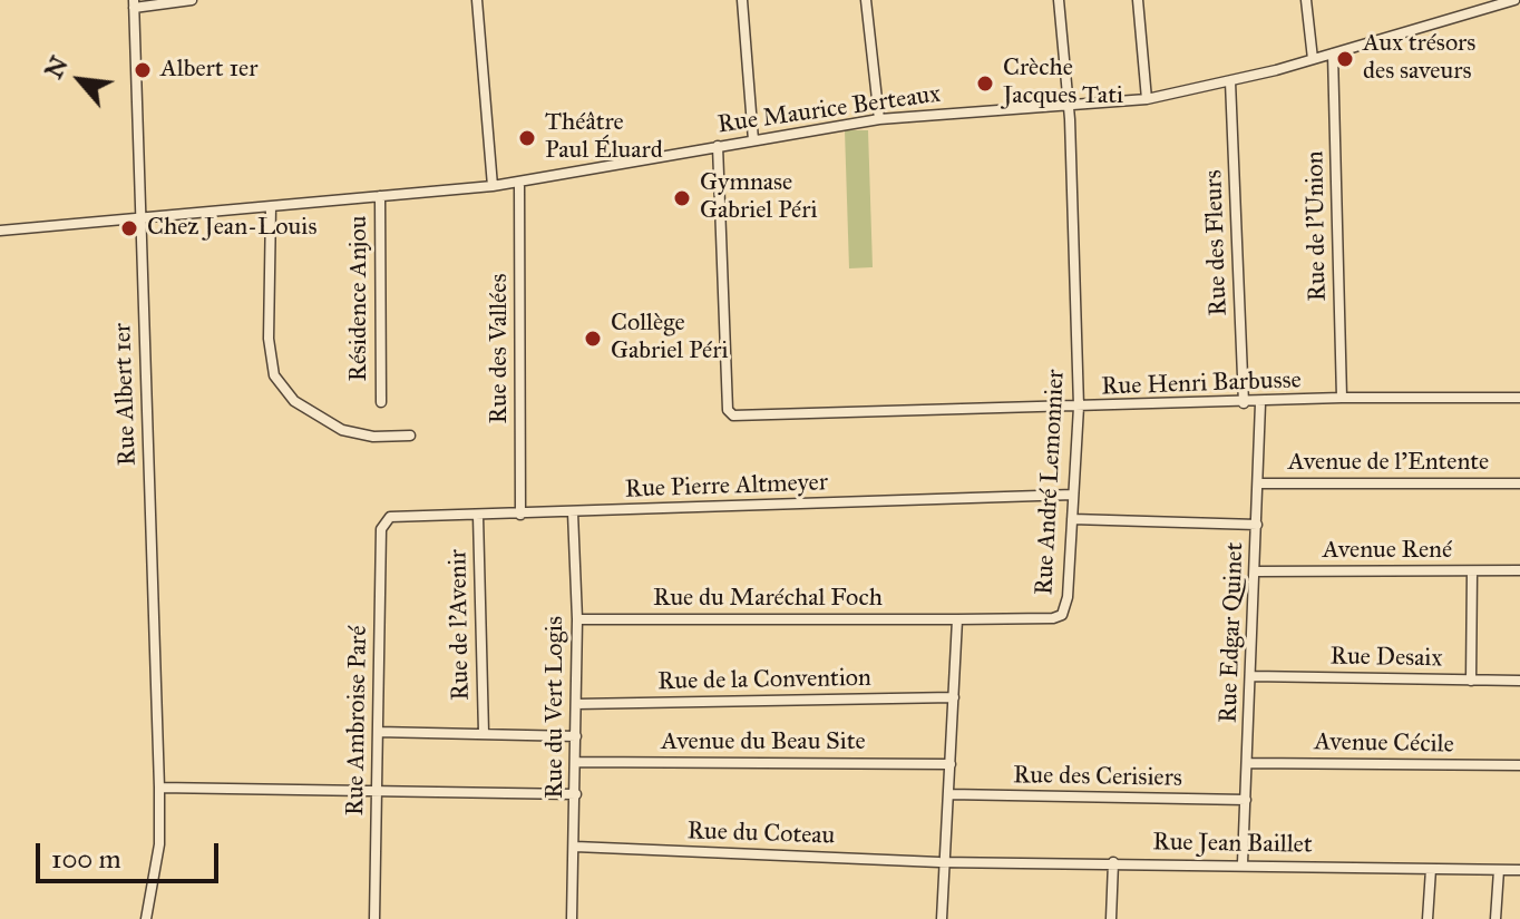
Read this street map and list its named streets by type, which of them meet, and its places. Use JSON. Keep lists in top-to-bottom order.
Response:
{
  "streets": {
    "street": [
      "Rue Maurice Berteaux",
      "Rue de l'Union",
      "Rue des Fleurs",
      "Résidence Anjou",
      "Rue des Vallées",
      "Rue Henri Barbusse",
      "Rue Albert 1er",
      "Avenue de l'Entente",
      "Rue André Lemonnier",
      "Rue Pierre Altmeyer",
      "Avenue René",
      "Rue du Maréchal Foch",
      "Rue de l'Avenir",
      "Rue Edgar Quinet",
      "Rue Desaix",
      "Rue de la Convention",
      "Rue du Vert Logis",
      "Rue Ambroise Paré",
      "Avenue du Beau Site",
      "Avenue Cécile",
      "Rue des Cerisiers",
      "Rue du Coteau",
      "Rue Jean Baillet"
    ]
  },
  "crossings": [
    ["Rue Maurice Berteaux", "Rue de l'Union"],
    ["Rue Maurice Berteaux", "Rue des Fleurs"],
    ["Rue Maurice Berteaux", "Résidence Anjou"],
    ["Rue Maurice Berteaux", "Rue des Vallées"],
    ["Rue Maurice Berteaux", "Rue Henri Barbusse"],
    ["Rue Maurice Berteaux", "Rue Albert 1er"],
    ["Rue Maurice Berteaux", "Rue André Lemonnier"],
    ["Rue de l'Union", "Rue Henri Barbusse"],
    ["Rue des Fleurs", "Rue Henri Barbusse"],
    ["Rue des Vallées", "Rue Pierre Altmeyer"],
    ["Rue Henri Barbusse", "Rue André Lemonnier"],
    ["Rue Henri Barbusse", "Rue Edgar Quinet"],
    ["Avenue de l'Entente", "Rue Edgar Quinet"],
    ["Rue André Lemonnier", "Rue Pierre Altmeyer"],
    ["Rue André Lemonnier", "Rue du Maréchal Foch"],
    ["Rue Pierre Altmeyer", "Rue de l'Avenir"],
    ["Rue Pierre Altmeyer", "Rue du Vert Logis"],
    ["Rue Pierre Altmeyer", "Rue Ambroise Paré"],
    ["Avenue René", "Rue Edgar Quinet"],
    ["Rue du Maréchal Foch", "Rue du Vert Logis"],
    ["Rue Edgar Quinet", "Rue Desaix"],
    ["Rue Edgar Quinet", "Avenue Cécile"],
    ["Rue Edgar Quinet", "Rue des Cerisiers"],
    ["Rue Edgar Quinet", "Rue Jean Baillet"],
    ["Rue de la Convention", "Rue du Vert Logis"],
    ["Rue du Vert Logis", "Avenue du Beau Site"],
    ["Rue du Vert Logis", "Rue du Coteau"],
    ["Rue du Coteau", "Rue Jean Baillet"]
  ],
  "places": [
    "Aux trésors des saveurs",
    "Albert 1er",
    "Crèche Jacques Tati",
    "Théâtre Paul Éluard",
    "Gymnase Gabriel Péri",
    "Chez Jean-Louis",
    "Collège Gabriel Péri"
  ],
  "scale_bar": "100 m",
  "north": "top left"
}
